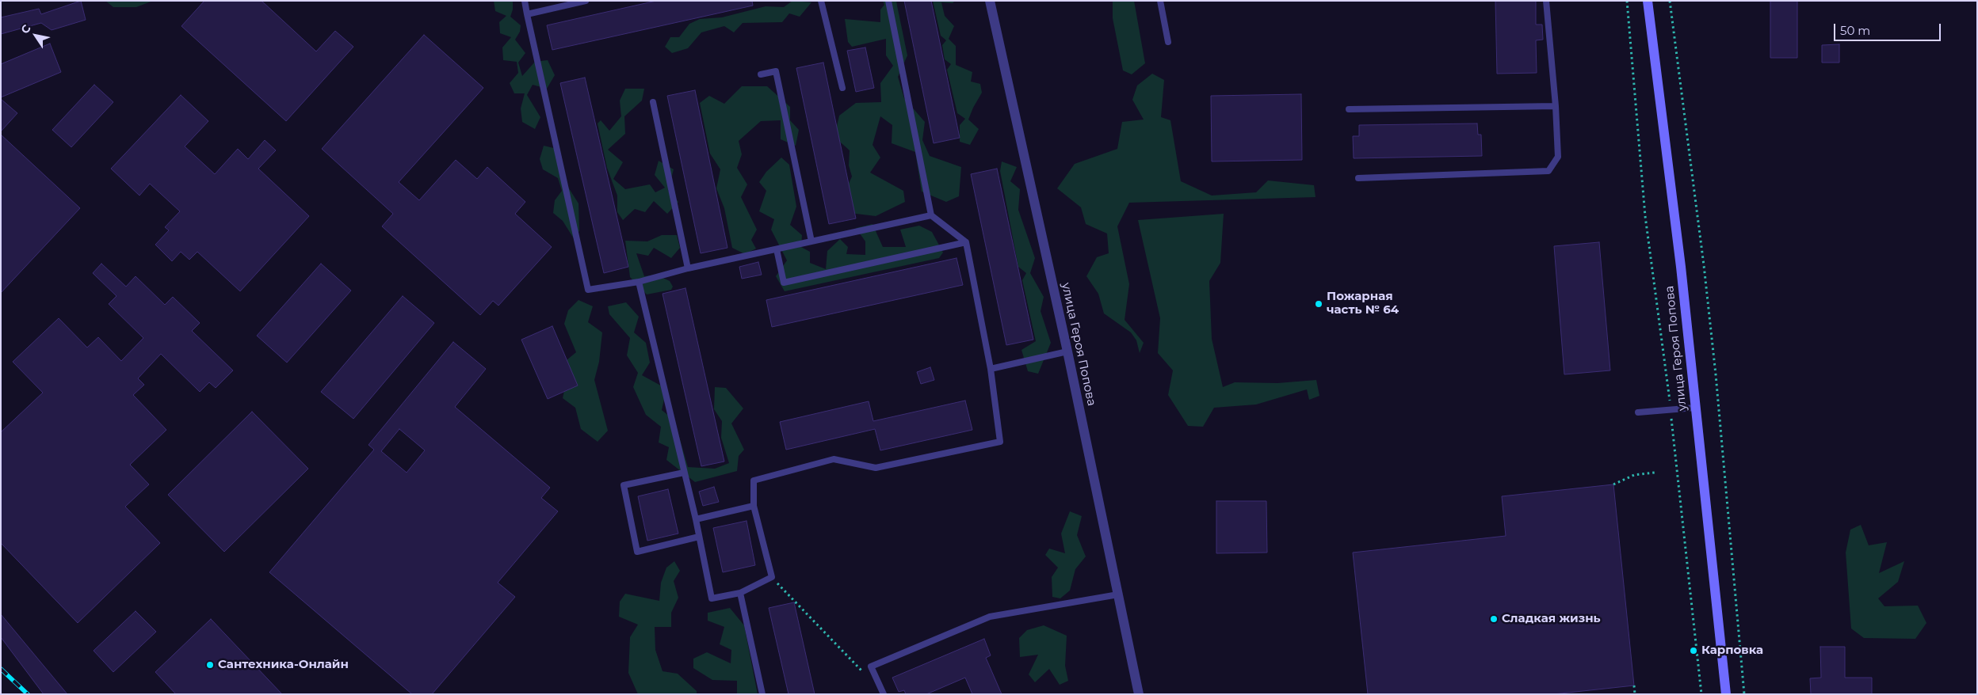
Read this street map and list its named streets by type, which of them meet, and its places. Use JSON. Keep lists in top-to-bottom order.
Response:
{
  "streets": {
    "street": ["улица Героя Попова"]
  },
  "places": [
    "Пожарная часть № 64",
    "Сладкая жизнь",
    "Карповка",
    "Сантехника-Онлайн"
  ],
  "scale_bar": "50 m",
  "north": "top left"
}
